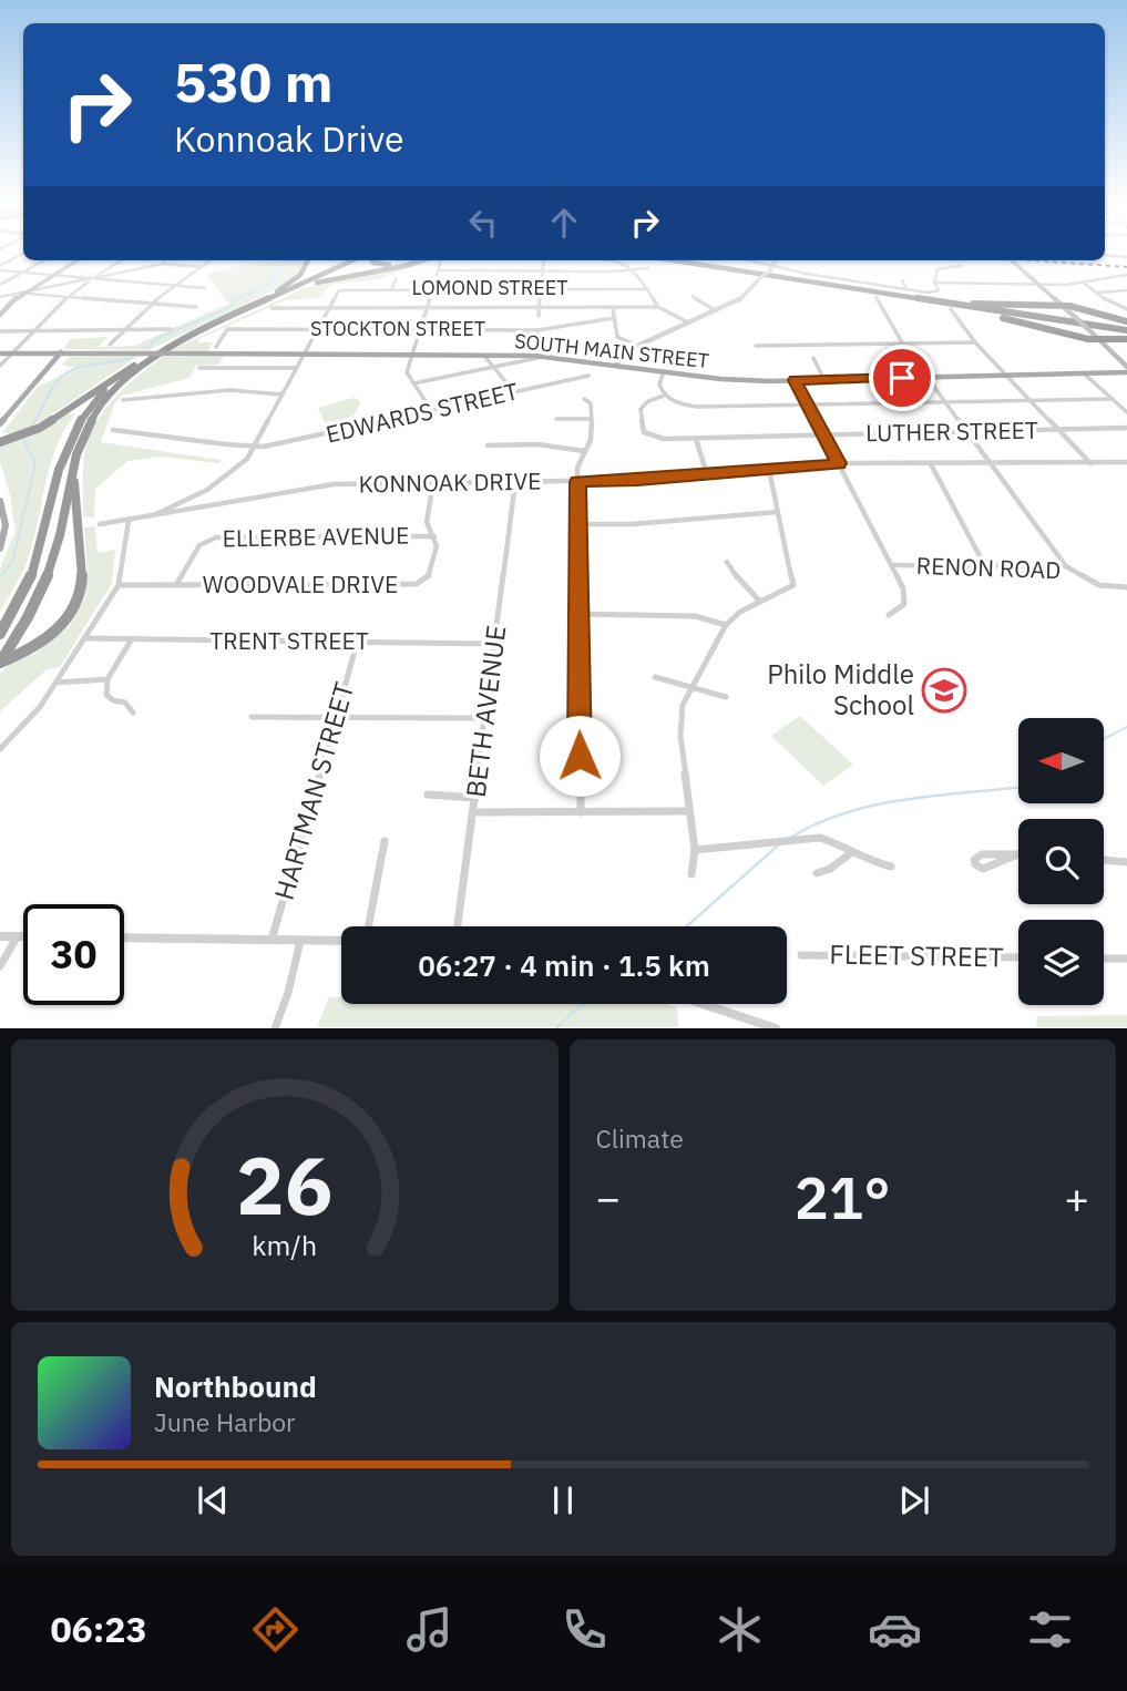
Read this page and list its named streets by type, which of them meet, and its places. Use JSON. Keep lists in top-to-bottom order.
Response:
{
  "streets": {
    "main road": ["SOUTH MAIN STREET"],
    "street": [
      "LOMOND STREET",
      "STOCKTON STREET",
      "EDWARDS STREET",
      "LUTHER STREET",
      "KONNOAK DRIVE",
      "ELLERBE AVENUE",
      "RENON ROAD",
      "WOODVALE DRIVE",
      "TRENT STREET",
      "BETH AVENUE",
      "HARTMAN STREET",
      "FLEET STREET"
    ]
  },
  "crossings": [
    ["KONNOAK DRIVE", "WOODVALE DRIVE"],
    ["KONNOAK DRIVE", "BETH AVENUE"],
    ["ELLERBE AVENUE", "WOODVALE DRIVE"],
    ["TRENT STREET", "BETH AVENUE"],
    ["TRENT STREET", "HARTMAN STREET"]
  ],
  "places": {
    "school or university": ["Philo Middle School"]
  },
  "north": "left",
  "page": {
    "turn": ["530 m", "Konnoak Drive"],
    "limit": "30",
    "trip": "06:27 · 4 min · 1.5 km",
    "tile": "Climate",
    "heat": ["−", "21°", "+"],
    "song": ["Northbound", "June Harbor"],
    "tabs": "06:23",
    "gauge": ["26", "km/h"]
  }
}
